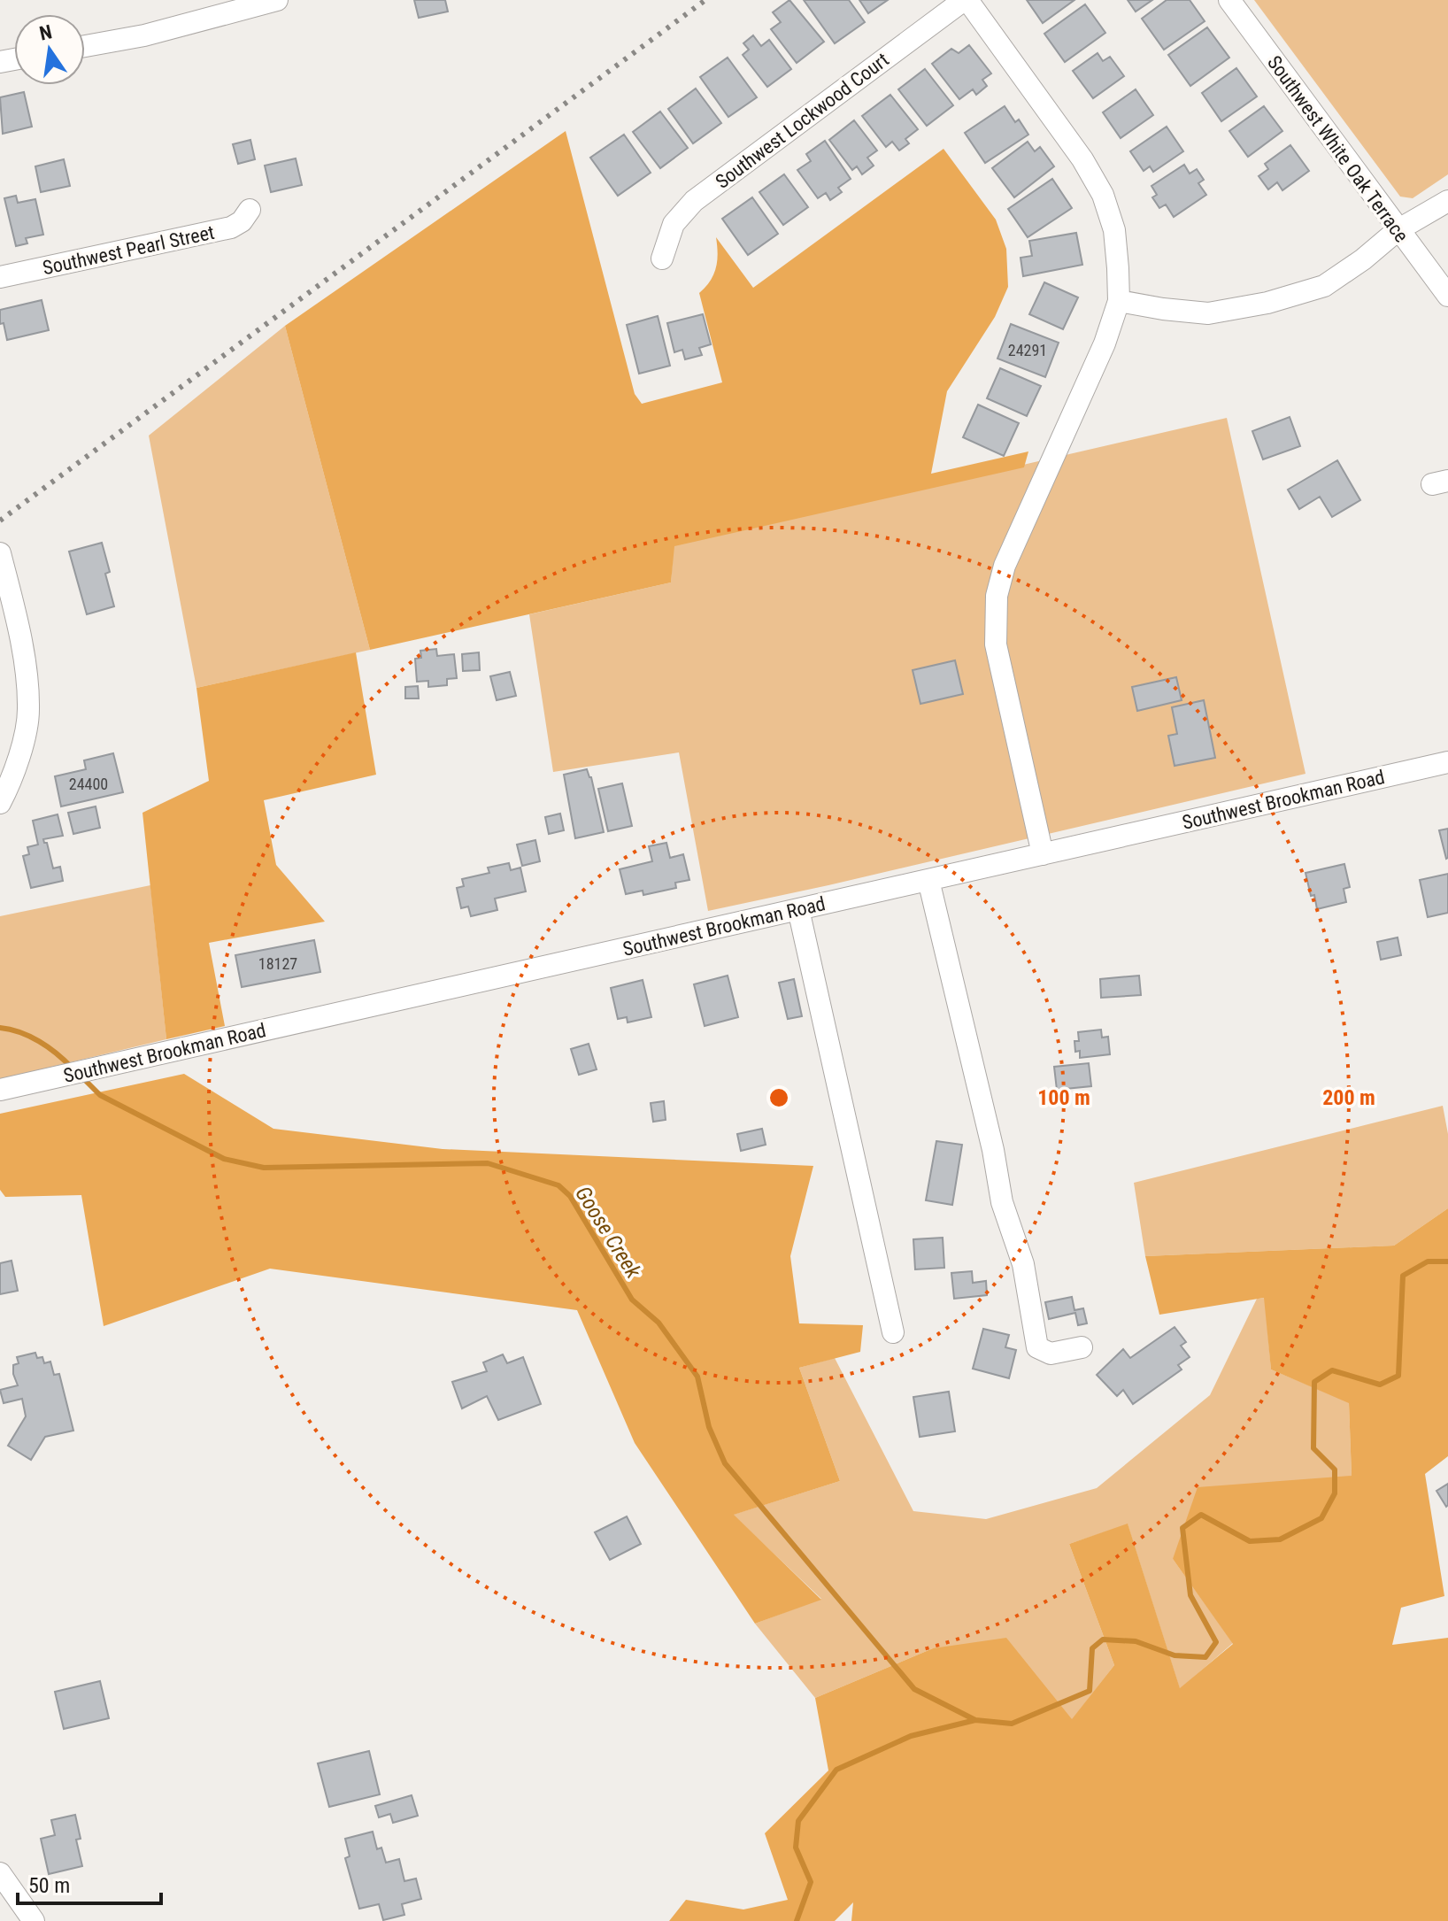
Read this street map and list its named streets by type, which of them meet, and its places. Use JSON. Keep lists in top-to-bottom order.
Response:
{
  "streets": {
    "street": [
      "Southwest Lockwood Court",
      "Southwest White Oak Terrace",
      "Southwest Pearl Street",
      "Southwest Brookman Road"
    ]
  },
  "water": ["Goose Creek"],
  "house_numbers": ["24291", "24400", "18127"],
  "scale_bar": "50 m",
  "north": "top",
  "rings": ["100 m", "200 m"]
}
